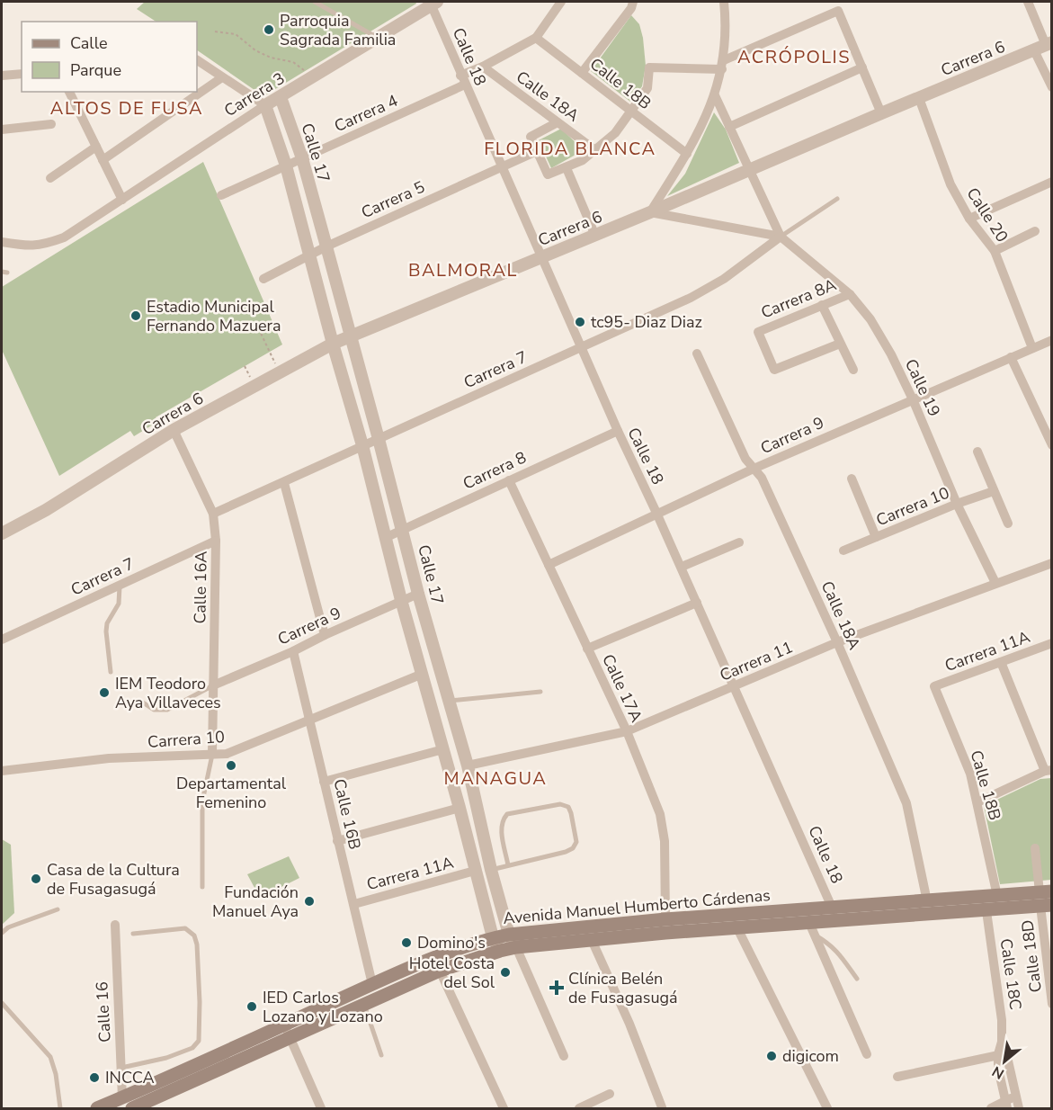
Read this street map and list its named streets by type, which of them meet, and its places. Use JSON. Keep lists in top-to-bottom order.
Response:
{
  "streets": {
    "main road": ["Avenida Manuel Humberto Cárdenas"],
    "street": [
      "Calle 18",
      "Carrera 6",
      "Calle 18B",
      "Carrera 3",
      "Calle 18A",
      "Carrera 4",
      "Calle 17",
      "Carrera 5",
      "Calle 20",
      "Carrera 8A",
      "Carrera 7",
      "Calle 19",
      "Carrera 9",
      "Carrera 8",
      "Carrera 10",
      "Calle 16A",
      "Carrera 11A",
      "Carrera 11",
      "Calle 17A",
      "Calle 16B",
      "Calle 18D",
      "Calle 18C",
      "Calle 16"
    ]
  },
  "crossings": [
    ["Calle 18", "Carrera 6"],
    ["Calle 18", "Carrera 3"],
    ["Calle 18", "Carrera 4"],
    ["Calle 18", "Carrera 5"],
    ["Calle 18", "Carrera 7"],
    ["Calle 18", "Carrera 9"],
    ["Calle 18", "Carrera 8"],
    ["Calle 18", "Carrera 11"],
    ["Calle 18", "Avenida Manuel Humberto Cárdenas"],
    ["Carrera 6", "Calle 17"],
    ["Carrera 6", "Calle 20"],
    ["Carrera 6", "Calle 19"],
    ["Carrera 6", "Calle 16A"],
    ["Calle 18B", "Carrera 4"],
    ["Calle 18B", "Carrera 11A"],
    ["Calle 18B", "Avenida Manuel Humberto Cárdenas"],
    ["Carrera 3", "Calle 17"],
    ["Calle 18A", "Carrera 4"],
    ["Calle 18A", "Carrera 9"],
    ["Calle 18A", "Carrera 11"],
    ["Calle 18A", "Avenida Manuel Humberto Cárdenas"],
    ["Carrera 4", "Calle 17"],
    ["Calle 17", "Carrera 5"],
    ["Calle 17", "Carrera 7"],
    ["Calle 17", "Carrera 9"],
    ["Calle 17", "Carrera 8"],
    ["Calle 17", "Carrera 10"],
    ["Calle 17", "Carrera 11A"],
    ["Calle 17", "Carrera 11"],
    ["Calle 17", "Avenida Manuel Humberto Cárdenas"],
    ["Calle 20", "Carrera 9"],
    ["Carrera 8A", "Calle 19"],
    ["Carrera 7", "Calle 19"],
    ["Carrera 7", "Calle 16A"],
    ["Calle 19", "Carrera 9"],
    ["Calle 19", "Carrera 10"],
    ["Calle 19", "Carrera 11"],
    ["Carrera 9", "Calle 16A"],
    ["Carrera 9", "Calle 17A"],
    ["Carrera 9", "Calle 16B"],
    ["Carrera 8", "Calle 17A"],
    ["Carrera 10", "Calle 16A"],
    ["Carrera 10", "Calle 16B"],
    ["Carrera 11A", "Calle 16B"],
    ["Carrera 11", "Calle 17A"],
    ["Calle 17A", "Avenida Manuel Humberto Cárdenas"],
    ["Calle 16B", "Avenida Manuel Humberto Cárdenas"],
    ["Avenida Manuel Humberto Cárdenas", "Calle 18D"],
    ["Avenida Manuel Humberto Cárdenas", "Calle 18C"],
    ["Avenida Manuel Humberto Cárdenas", "Calle 16"]
  ],
  "districts": [
    "ACRÓPOLIS",
    "ALTOS DE FUSA",
    "FLORIDA BLANCA",
    "BALMORAL",
    "MANAGUA"
  ],
  "places": {
    "other": [
      "Parroquia Sagrada Familia",
      "Estadio Municipal Fernando Mazuera",
      "tc95- Diaz Diaz",
      "IEM Teodoro Aya Villaveces",
      "Departamental Femenino",
      "Casa de la Cultura de Fusagasugá",
      "Fundación Manuel Aya",
      "Domino's",
      "Hotel Costa del Sol",
      "IED Carlos Lozano y Lozano",
      "digicom",
      "INCCA"
    ],
    "health": ["Clínica Belén de Fusagasugá"]
  },
  "legend": ["Calle", "Parque"],
  "north": "bottom left"
}
